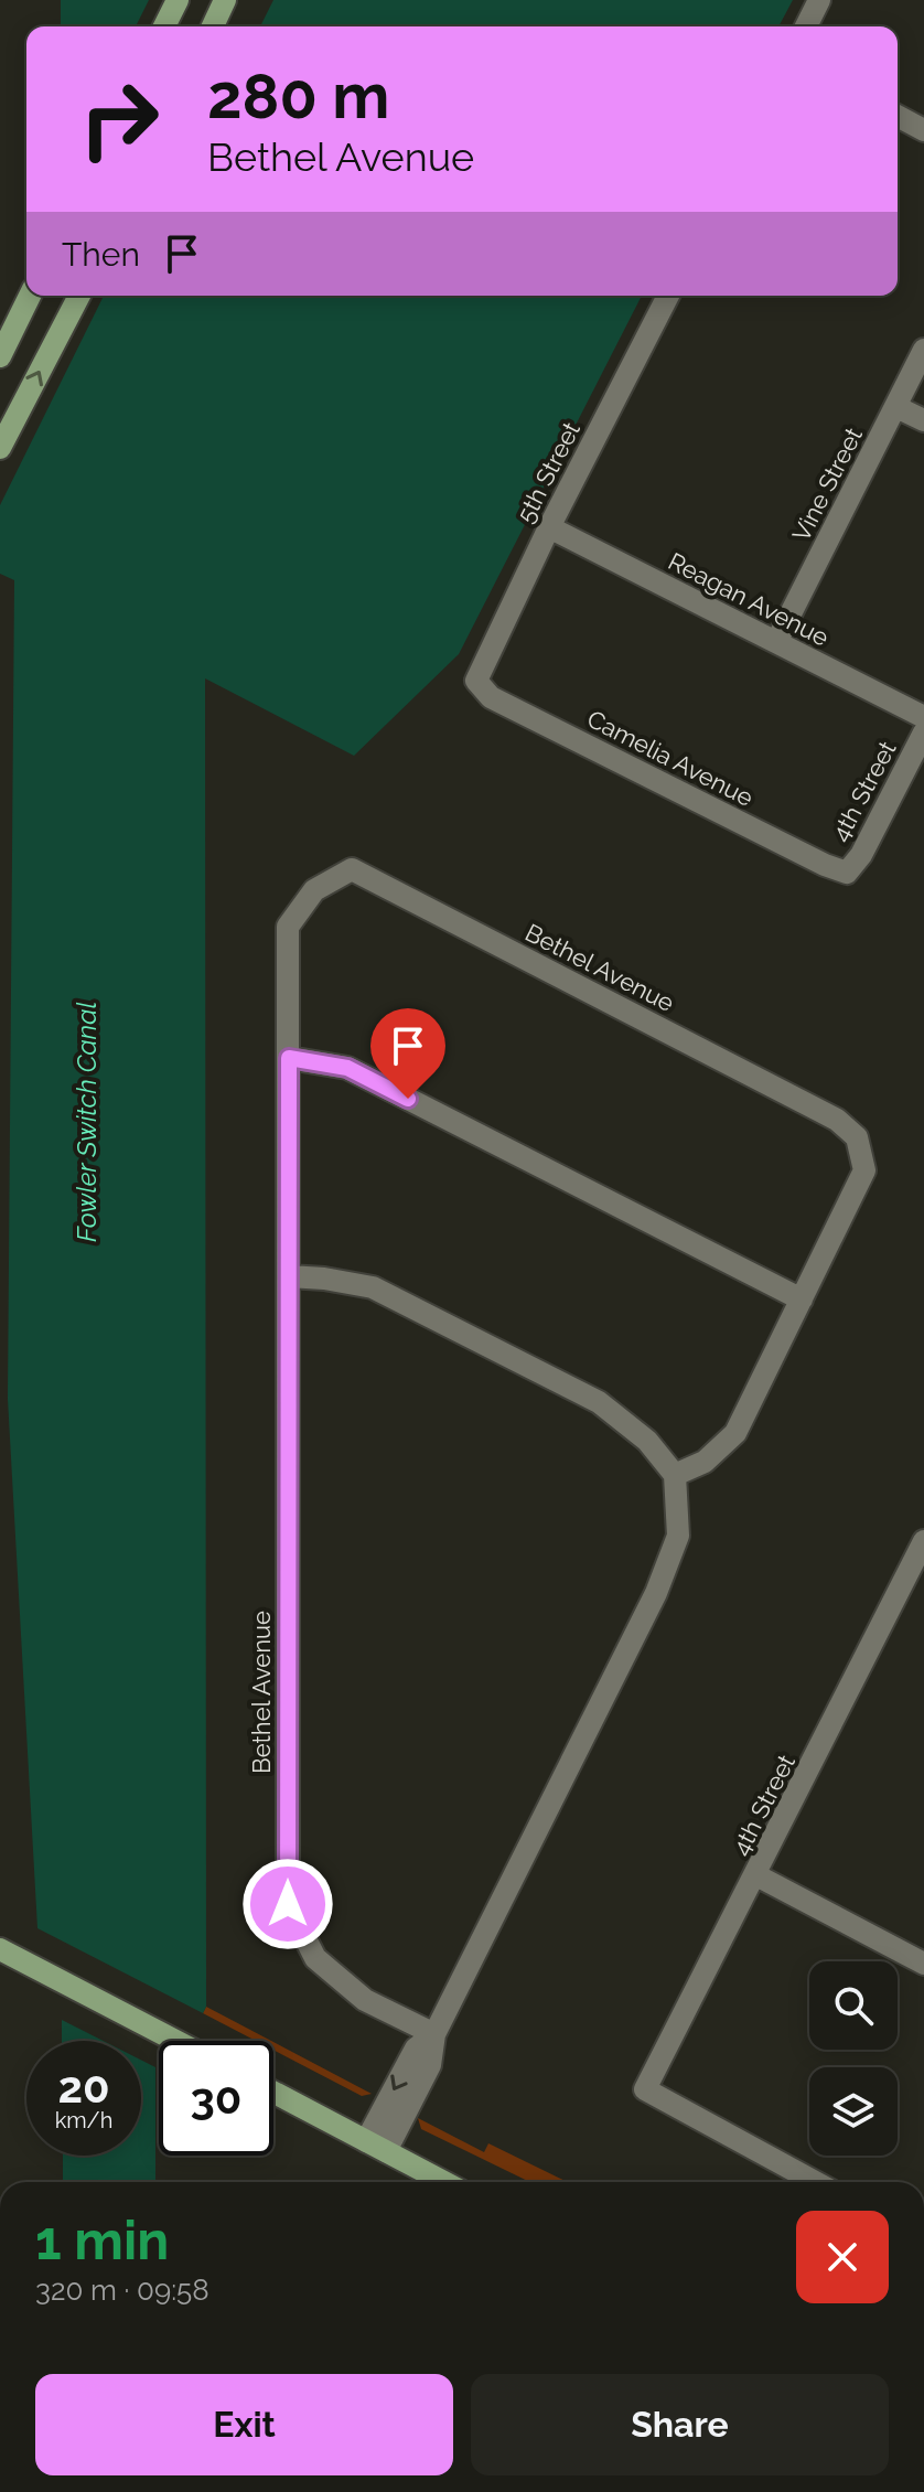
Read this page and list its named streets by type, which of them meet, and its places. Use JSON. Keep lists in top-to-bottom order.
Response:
{
  "streets": {
    "street": [
      "5th Street",
      "Vine Street",
      "Reagan Avenue",
      "Camelia Avenue",
      "4th Street",
      "Bethel Avenue"
    ]
  },
  "crossings": [
    ["5th Street", "Reagan Avenue"],
    ["5th Street", "Camelia Avenue"],
    ["Vine Street", "Reagan Avenue"],
    ["Camelia Avenue", "4th Street"]
  ],
  "water": ["Fowler Switch Canal"],
  "page": {
    "turn": ["280 m", "Bethel Avenue"],
    "then": "Then",
    "speed": "20 km/h",
    "limit": "30",
    "heading": ["1 min", "320 m · 09:58"],
    "buttons": ["Exit", "Share"]
  }
}
